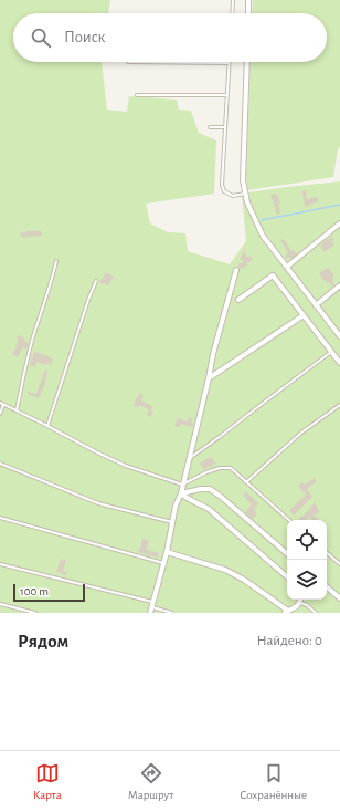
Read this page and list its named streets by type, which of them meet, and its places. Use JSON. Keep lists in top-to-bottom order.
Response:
{
  "scale_bar": "100 m",
  "page": {
    "search": "Поиск",
    "scale": "100 m",
    "heading": ["Рядом", "Найдено: 0"],
    "nav": ["Карта", "Маршрут", "Сохранённые"]
  }
}
